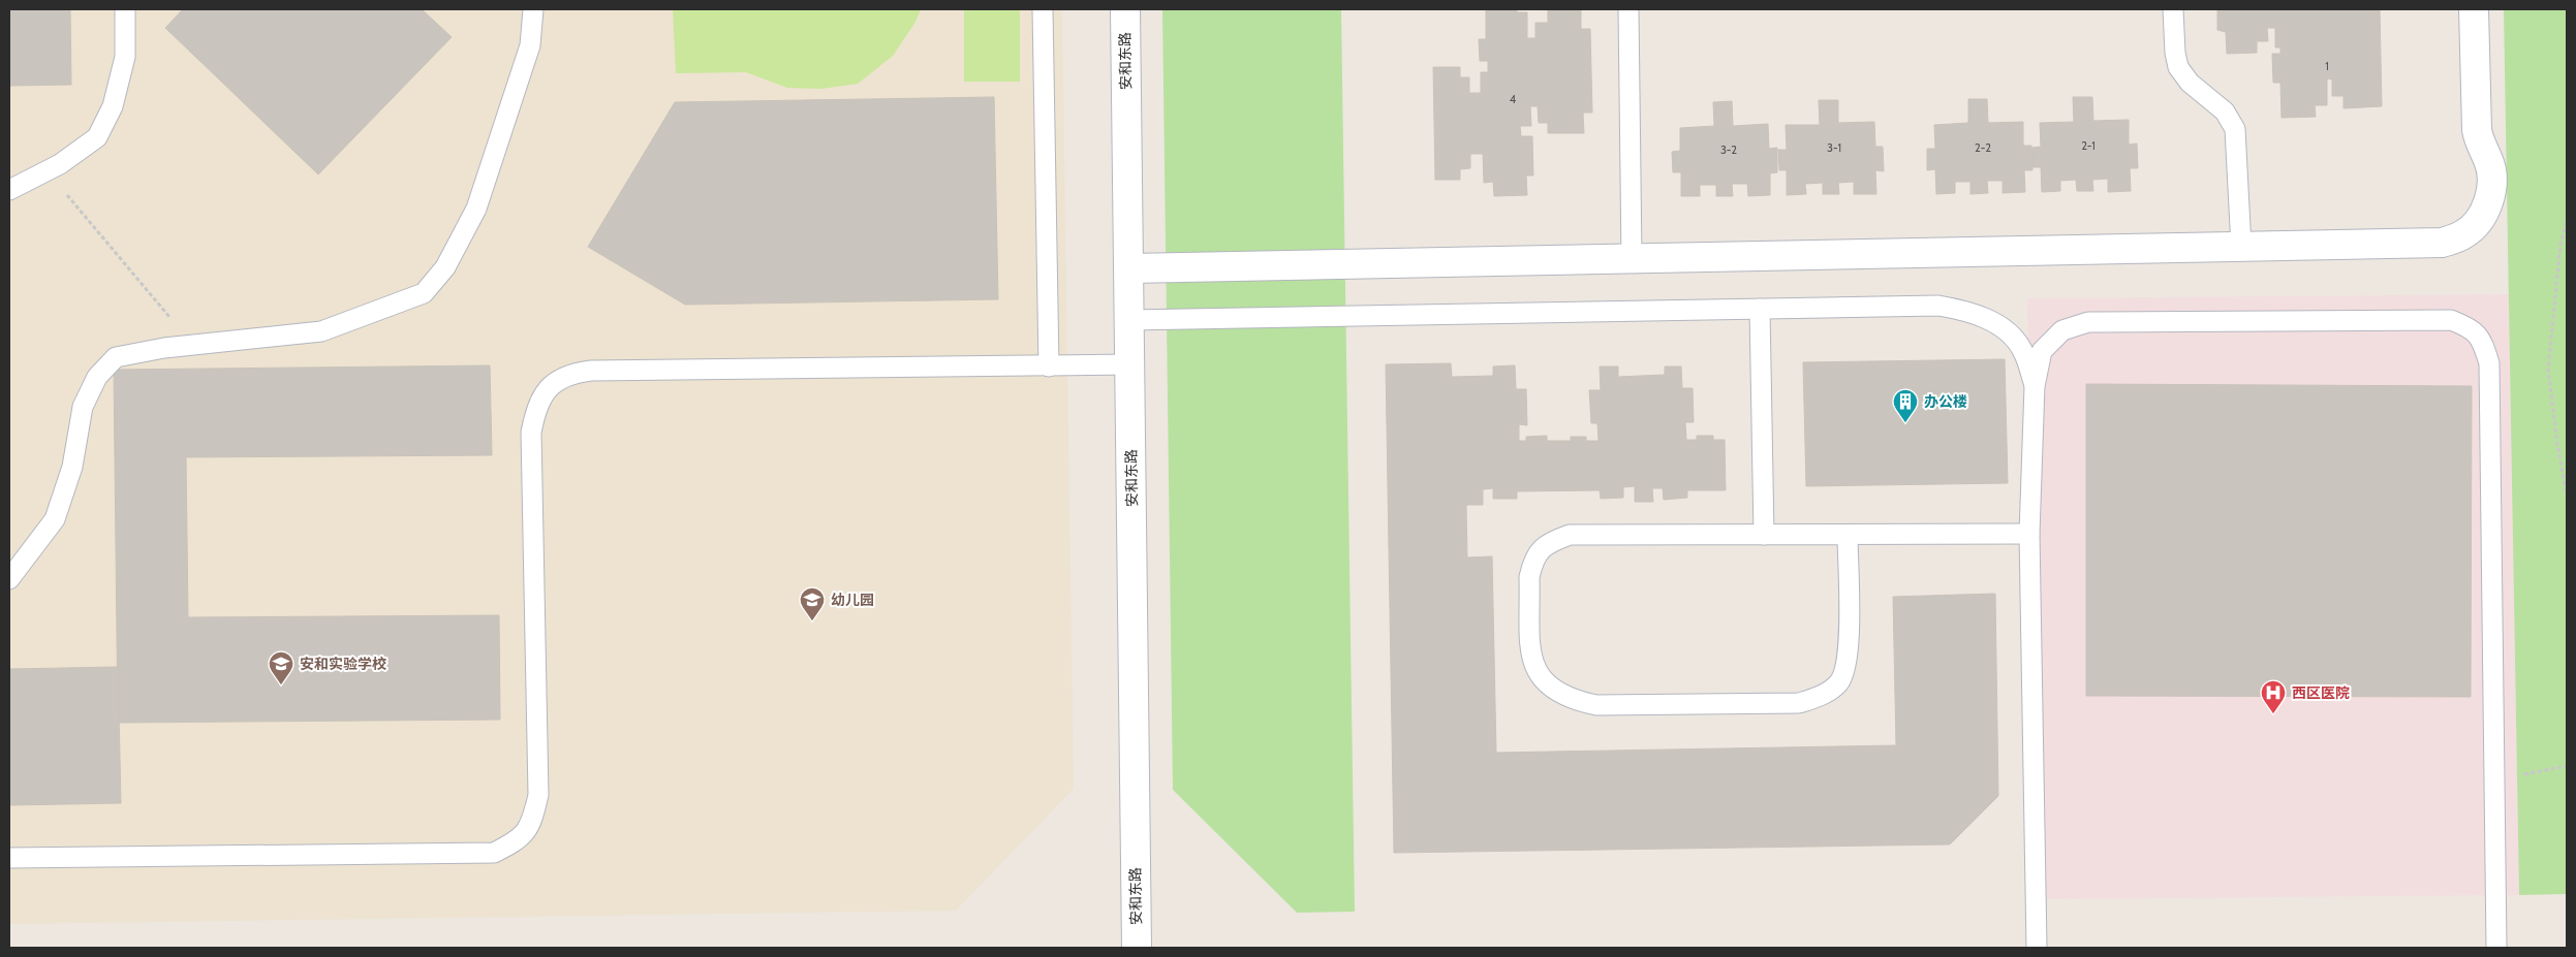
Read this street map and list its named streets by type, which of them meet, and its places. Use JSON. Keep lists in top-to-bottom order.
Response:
{
  "streets": {
    "street": ["安和东路"]
  },
  "places": {
    "building": ["办公楼"],
    "school or university": ["幼儿园", "安和实验学校"],
    "hospital": ["西区医院"]
  },
  "house_numbers": [
    "1",
    "4",
    "2-1",
    "3-1",
    "2-2",
    "3-2"
  ]
}
